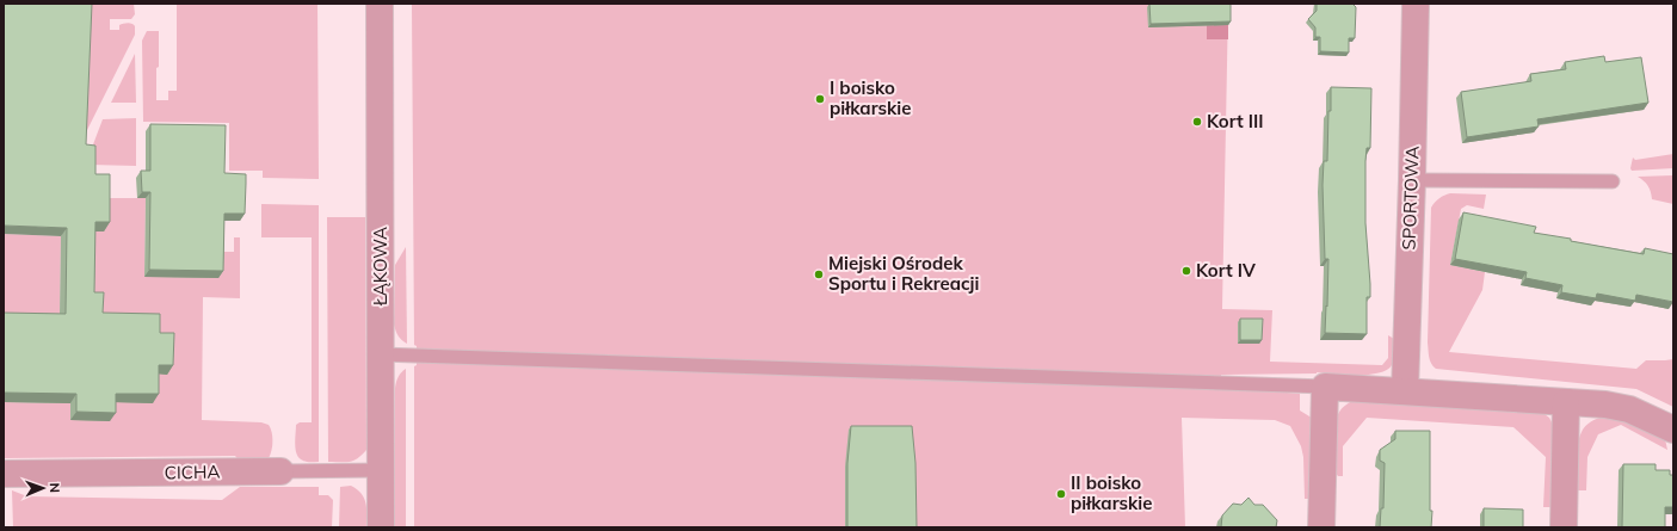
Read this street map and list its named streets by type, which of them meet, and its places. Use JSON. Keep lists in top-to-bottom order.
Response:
{
  "streets": {
    "street": ["SPORTOWA", "ŁĄKOWA", "CICHA"]
  },
  "crossings": [
    ["ŁĄKOWA", "CICHA"]
  ],
  "places": [
    "I boisko piłkarskie",
    "Kort III",
    "Kort IV",
    "Miejski Ośrodek Sportu i Rekreacji",
    "II boisko piłkarskie"
  ],
  "north": "right"
}
